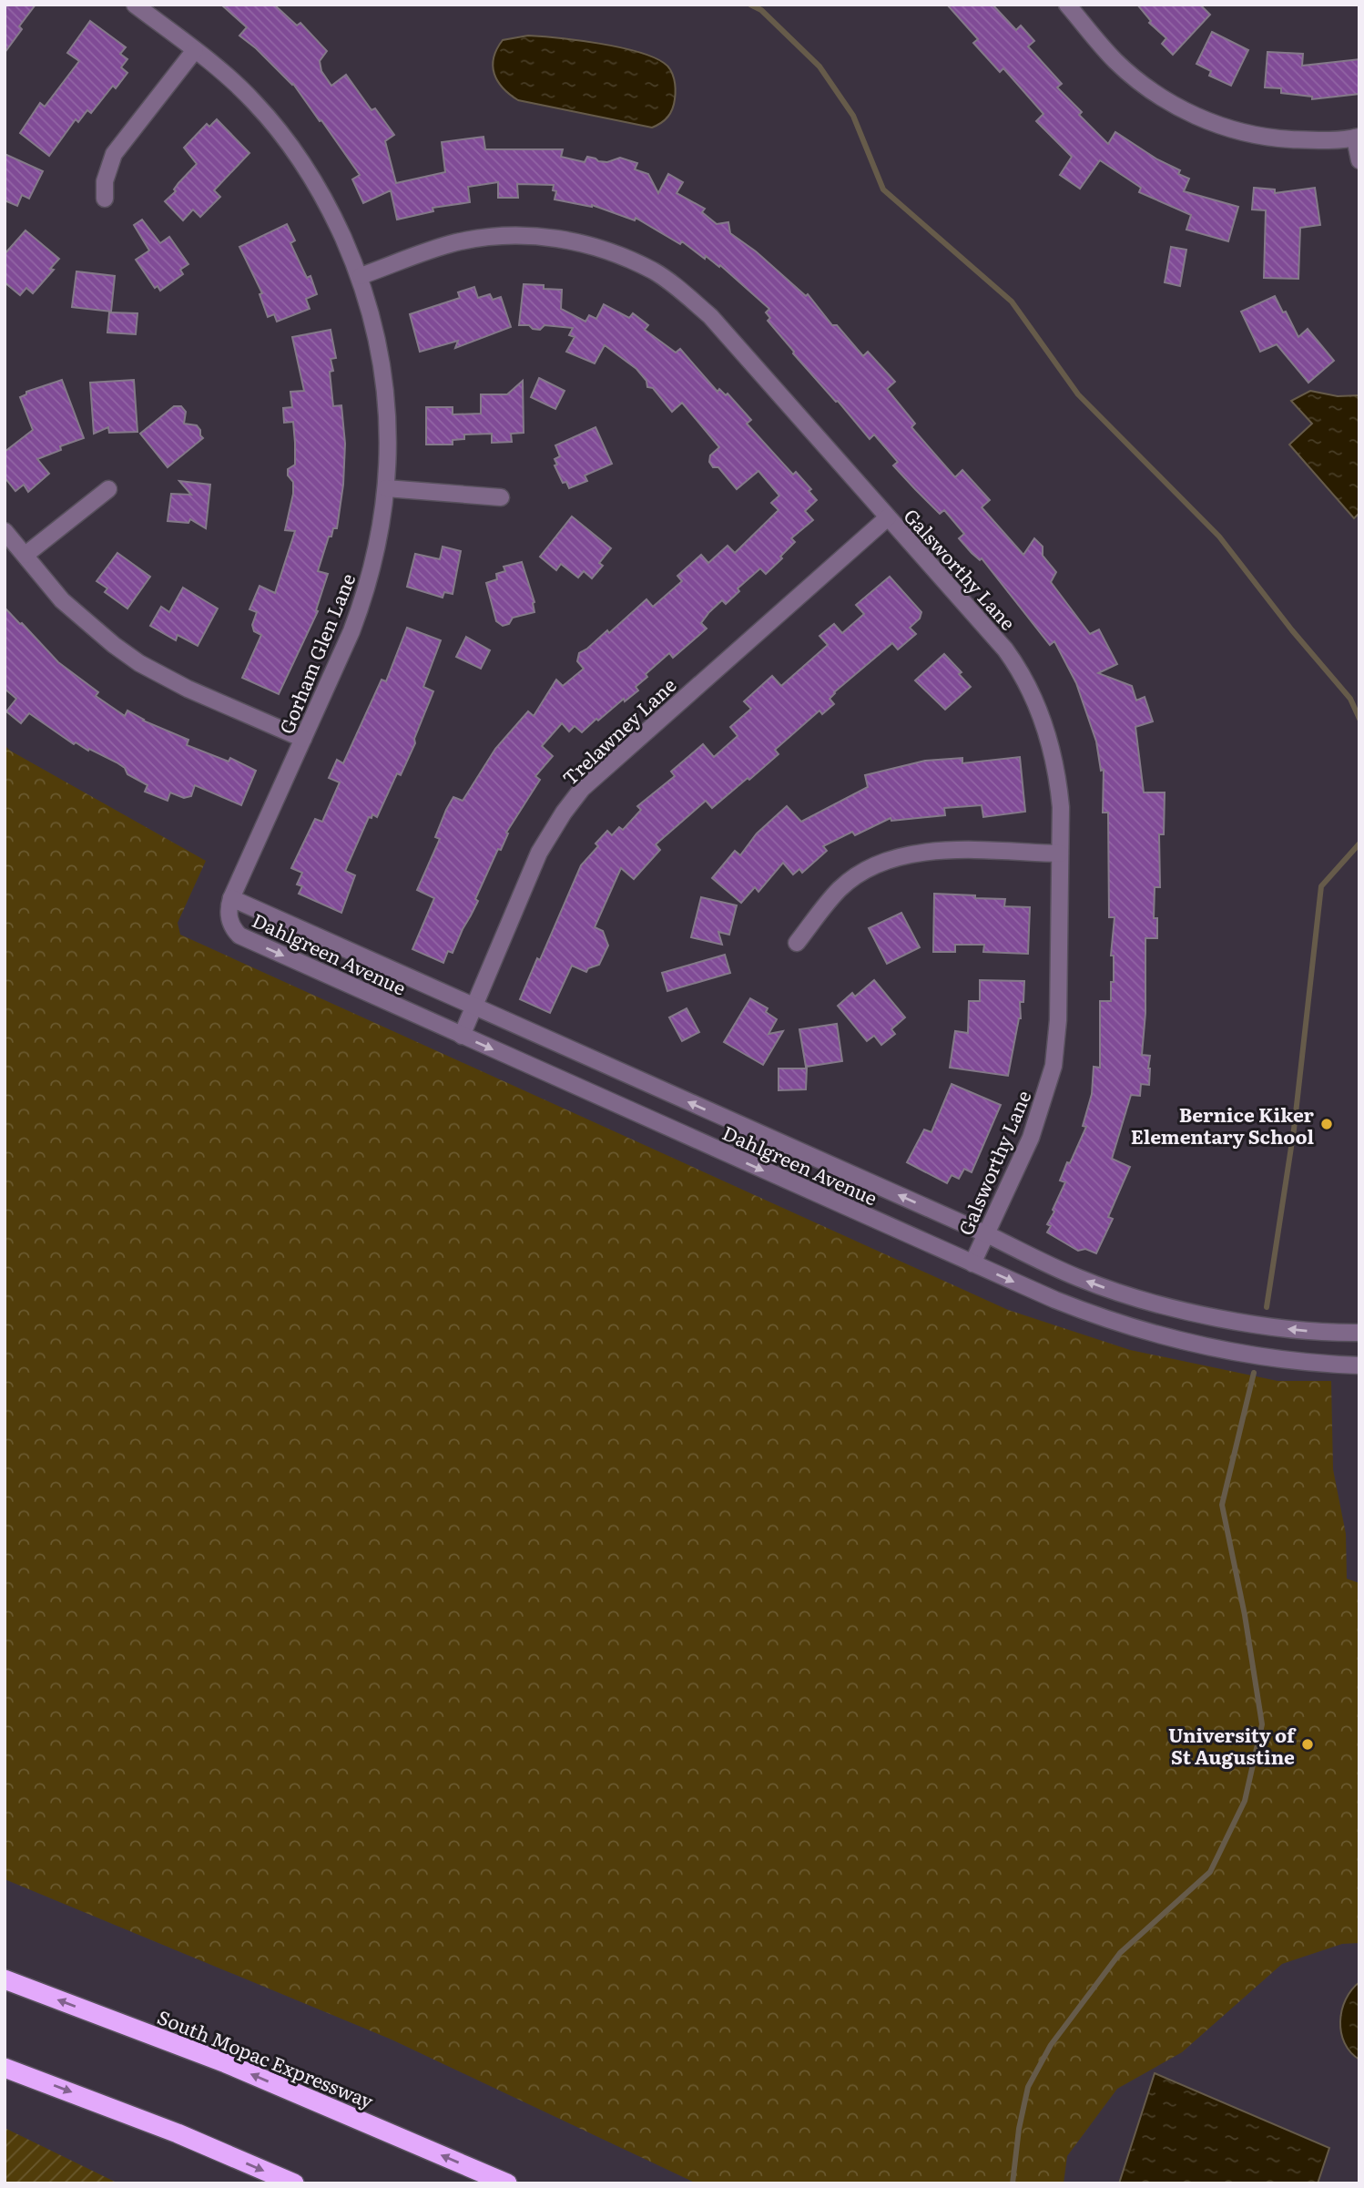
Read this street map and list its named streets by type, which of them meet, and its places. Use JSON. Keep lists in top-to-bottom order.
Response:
{
  "streets": {
    "highway": ["South Mopac Expressway"],
    "street": [
      "Galsworthy Lane",
      "Gorham Glen Lane",
      "Trelawney Lane",
      "Dahlgreen Avenue"
    ]
  },
  "crossings": [
    ["Galsworthy Lane", "Gorham Glen Lane"],
    ["Galsworthy Lane", "Trelawney Lane"],
    ["Galsworthy Lane", "Dahlgreen Avenue"],
    ["Gorham Glen Lane", "Dahlgreen Avenue"],
    ["Trelawney Lane", "Dahlgreen Avenue"]
  ],
  "places": ["Bernice Kiker Elementary School", "University of St Augustine"]
}
